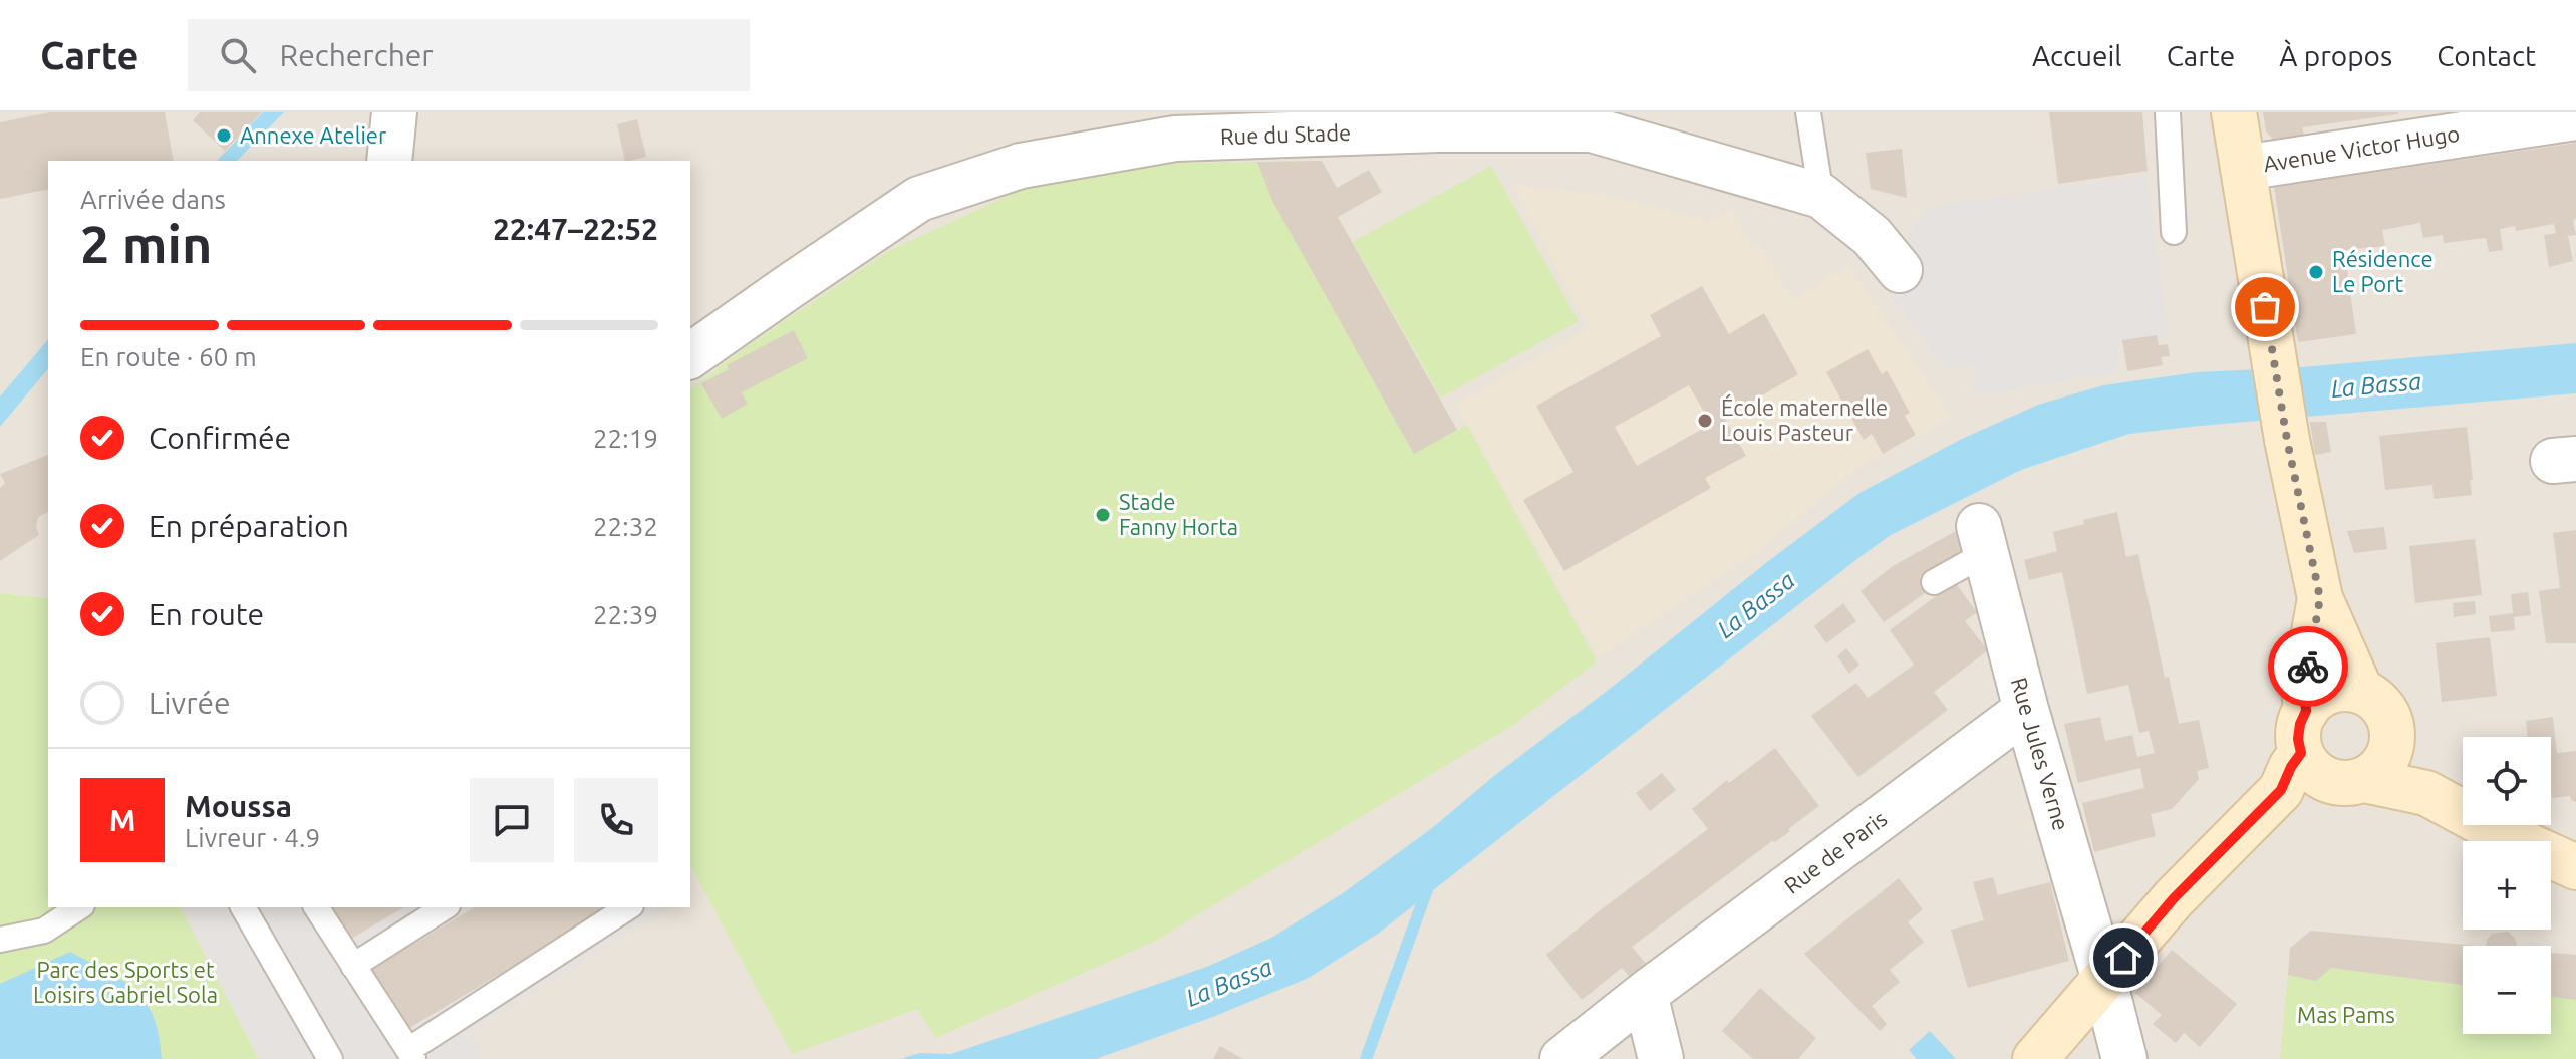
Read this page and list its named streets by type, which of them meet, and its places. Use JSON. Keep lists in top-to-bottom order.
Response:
{
  "streets": {
    "street": [
      "Rue du Stade",
      "Avenue Victor Hugo",
      "Rue Jules Verne",
      "Rue de Paris"
    ]
  },
  "crossings": [
    ["Rue Jules Verne", "Rue de Paris"]
  ],
  "water": ["La Bassa"],
  "parks": ["Parc des Sports et Loisirs Gabriel Sola", "Mas Pams"],
  "places": [
    "Annexe Atelier",
    "Résidence Le Port",
    "École maternelle Louis Pasteur",
    "Stade Fanny Horta"
  ],
  "page": {
    "header": "Carte",
    "search": "Rechercher",
    "nav": [
      "Accueil",
      "Carte",
      "À propos",
      "Contact"
    ],
    "heading": ["2 min", "Arrivée dans", "22:47–22:52"],
    "panel": ["Moussa", "Livreur · 4.9"],
    "bar": "En route · 60 m",
    "list": [
      ["Confirmée", "22:19"],
      ["En préparation", "22:32"],
      ["En route", "22:39"],
      "Livrée"
    ],
    "map_buttons": ["+", "−"],
    "round": "M"
  }
}
